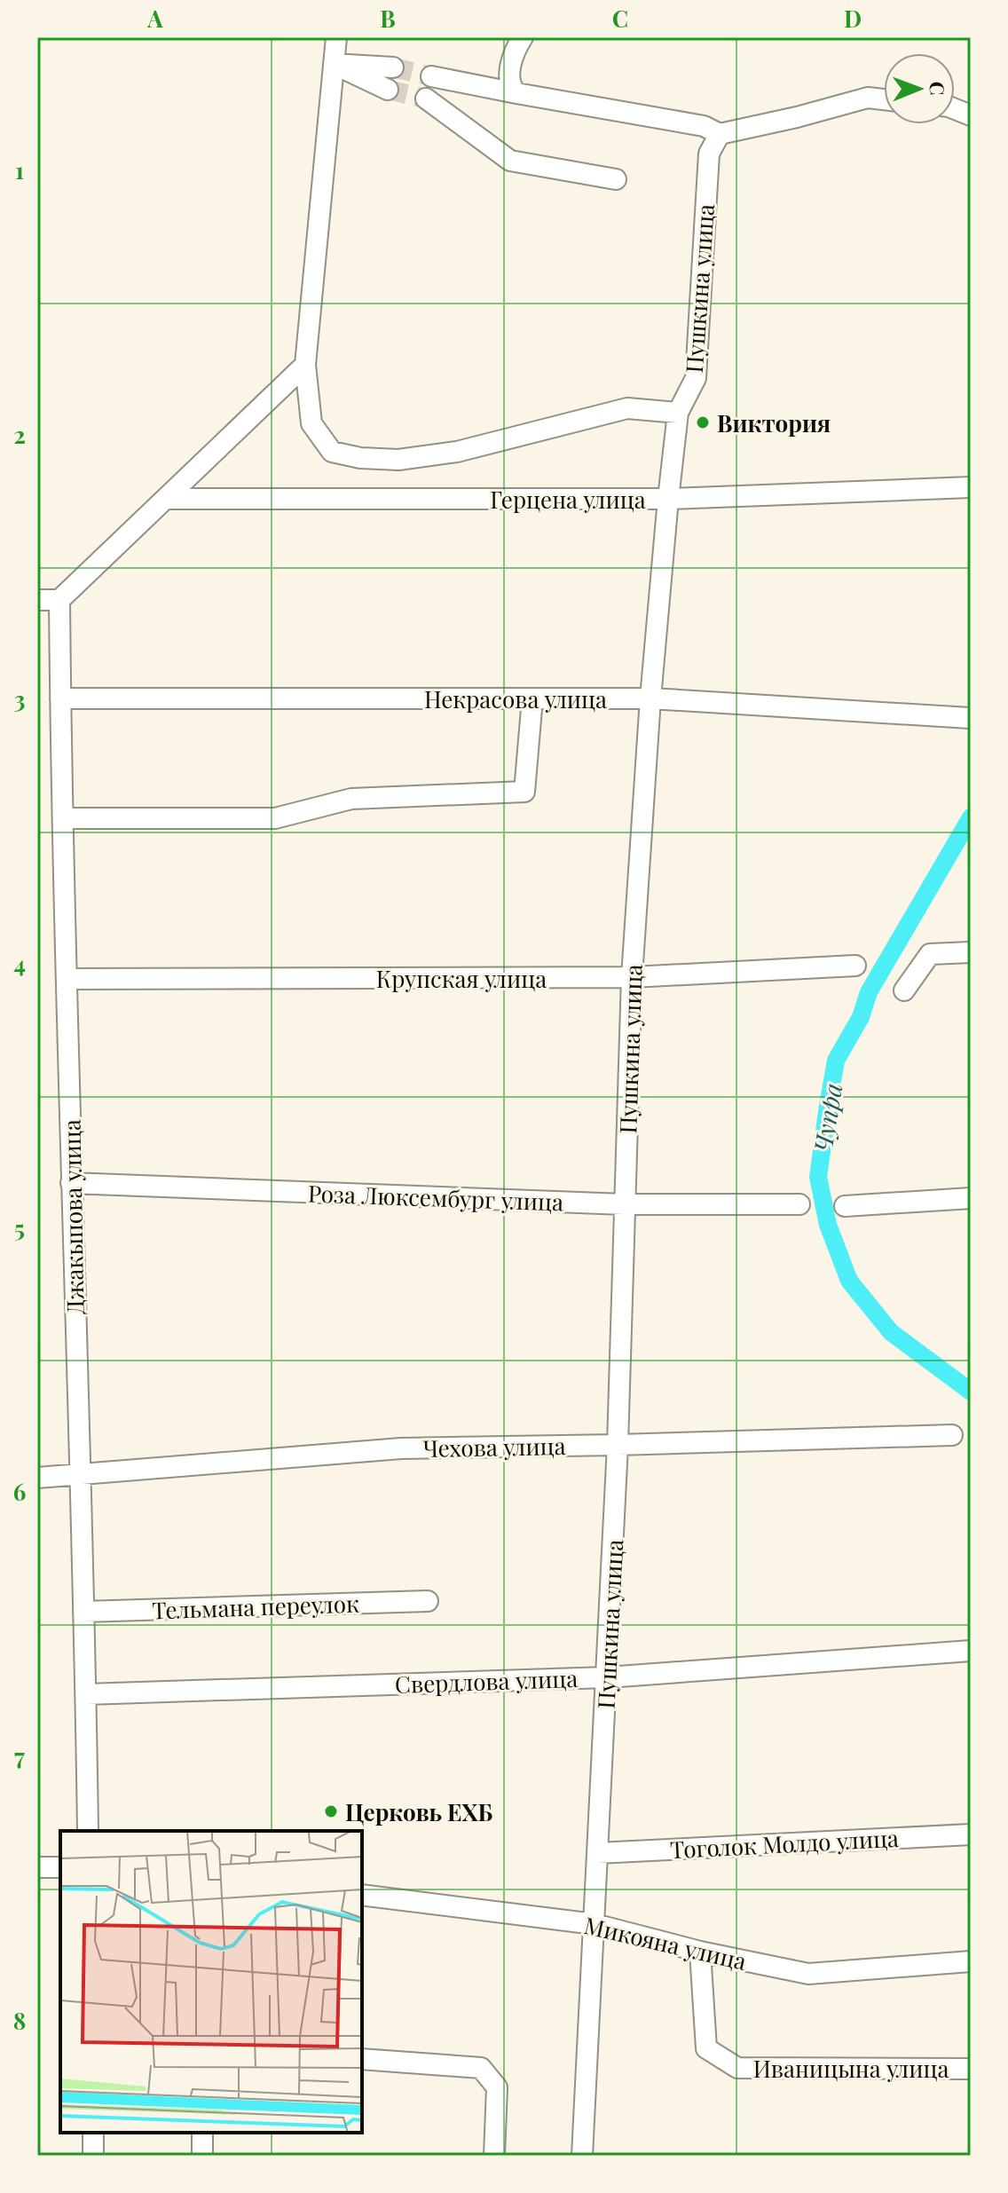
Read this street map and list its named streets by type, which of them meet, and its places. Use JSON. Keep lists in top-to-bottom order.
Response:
{
  "streets": {
    "street": [
      "Пушкина улица",
      "Герцена улица",
      "Некрасова улица",
      "Крупская улица",
      "Роза Люксембург улица",
      "Джакыпова улица",
      "Чехова улица",
      "Тельмана переулок",
      "Свердлова улица",
      "Тоголок Молдо улица",
      "Микояна улица",
      "Иваницына улица"
    ]
  },
  "crossings": [
    ["Пушкина улица", "Герцена улица"],
    ["Пушкина улица", "Некрасова улица"],
    ["Пушкина улица", "Крупская улица"],
    ["Пушкина улица", "Роза Люксембург улица"],
    ["Пушкина улица", "Чехова улица"],
    ["Пушкина улица", "Свердлова улица"],
    ["Пушкина улица", "Тоголок Молдо улица"],
    ["Пушкина улица", "Микояна улица"],
    ["Некрасова улица", "Джакыпова улица"],
    ["Крупская улица", "Джакыпова улица"],
    ["Роза Люксембург улица", "Джакыпова улица"],
    ["Джакыпова улица", "Чехова улица"],
    ["Джакыпова улица", "Тельмана переулок"],
    ["Джакыпова улица", "Свердлова улица"],
    ["Микояна улица", "Иваницына улица"]
  ],
  "water": ["Чупра"],
  "places": ["Виктория", "Церковь ЕХБ"],
  "north": "right",
  "grid": {
    "columns": [
      "A",
      "B",
      "C",
      "D"
    ],
    "rows": [
      "1",
      "2",
      "3",
      "4",
      "5",
      "6",
      "7",
      "8"
    ]
  }
}
